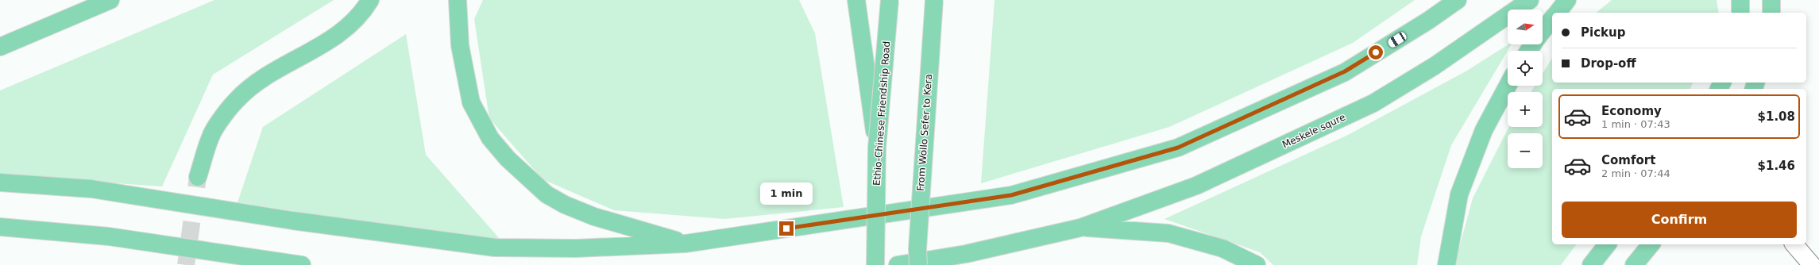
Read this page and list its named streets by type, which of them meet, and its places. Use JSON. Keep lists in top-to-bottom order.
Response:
{
  "streets": {
    "main road": ["Ethio-Chinese Friendship Road", "Meskele squre", "From Wollo Sefer to Kera"]
  },
  "north": "right",
  "page": {
    "map_buttons": ["+", "−"],
    "banner": ["Pickup", "Drop-off"],
    "list": [
      {
        "name": "Economy",
        "note": "1 min · 07:43",
        "value": "$1.08"
      },
      {
        "name": "Comfort",
        "note": "2 min · 07:44",
        "value": "$1.46"
      }
    ],
    "bubble": "1 min",
    "buttons": "Confirm"
  }
}
